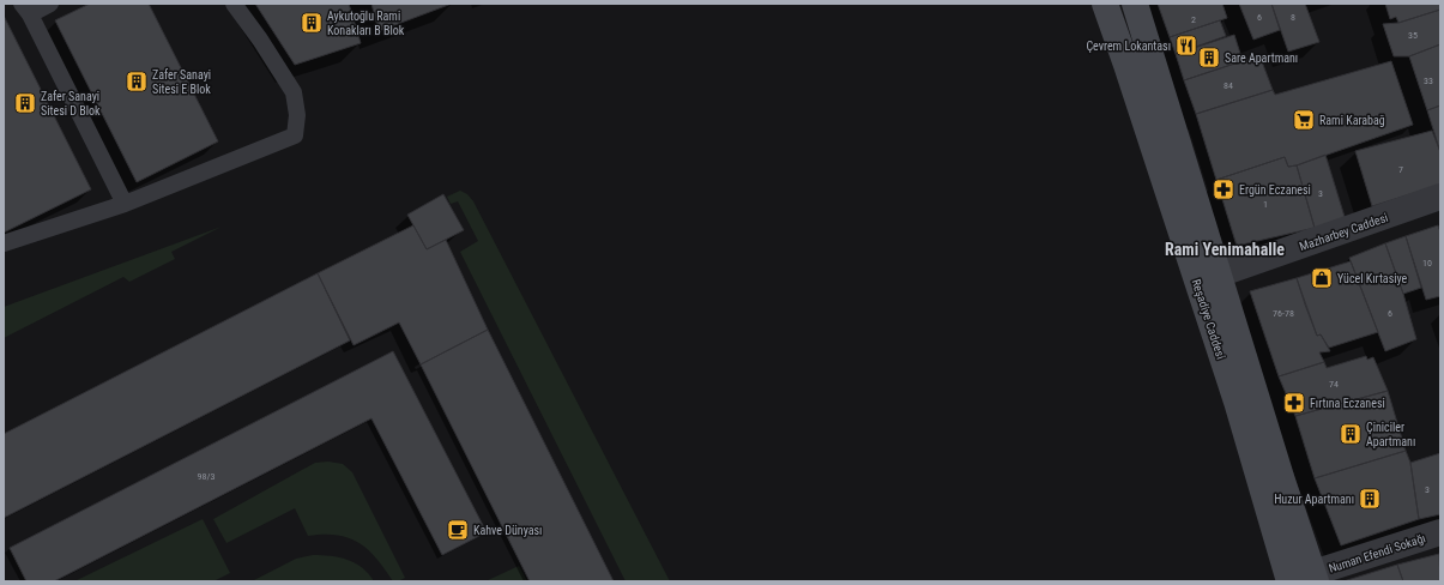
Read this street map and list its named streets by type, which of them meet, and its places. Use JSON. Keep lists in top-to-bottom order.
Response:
{
  "streets": {
    "main road": ["Reşadiye Caddesi"],
    "street": ["Mazharbey Caddesi", "Numan Efendi Sokağı"]
  },
  "crossings": [
    ["Mazharbey Caddesi", "Reşadiye Caddesi"],
    ["Reşadiye Caddesi", "Numan Efendi Sokağı"]
  ],
  "districts": ["Rami Yenimahalle"],
  "places": {
    "building": [
      "Aykutoğlu Rami Konakları B Blok",
      "Sare Apartmanı",
      "Zafer Sanayi Sitesi E Blok",
      "Zafer Sanayi Sitesi D Blok",
      "Çiniciler Apartmanı",
      "Huzur Apartmanı"
    ],
    "restaurant": ["Çevrem Lokantası"],
    "supermarket": ["Rami Karabağ"],
    "pharmacy": ["Ergün Eczanesi", "Fırtına Eczanesi"],
    "shop": ["Yücel Kırtasiye"],
    "cafe": ["Kahve Dünyası"]
  },
  "house_numbers": [
    "6",
    "8",
    "2",
    "35",
    "33",
    "84",
    "7",
    "3",
    "1",
    "10",
    "76-78",
    "6",
    "74",
    "98/3",
    "3"
  ]
}
